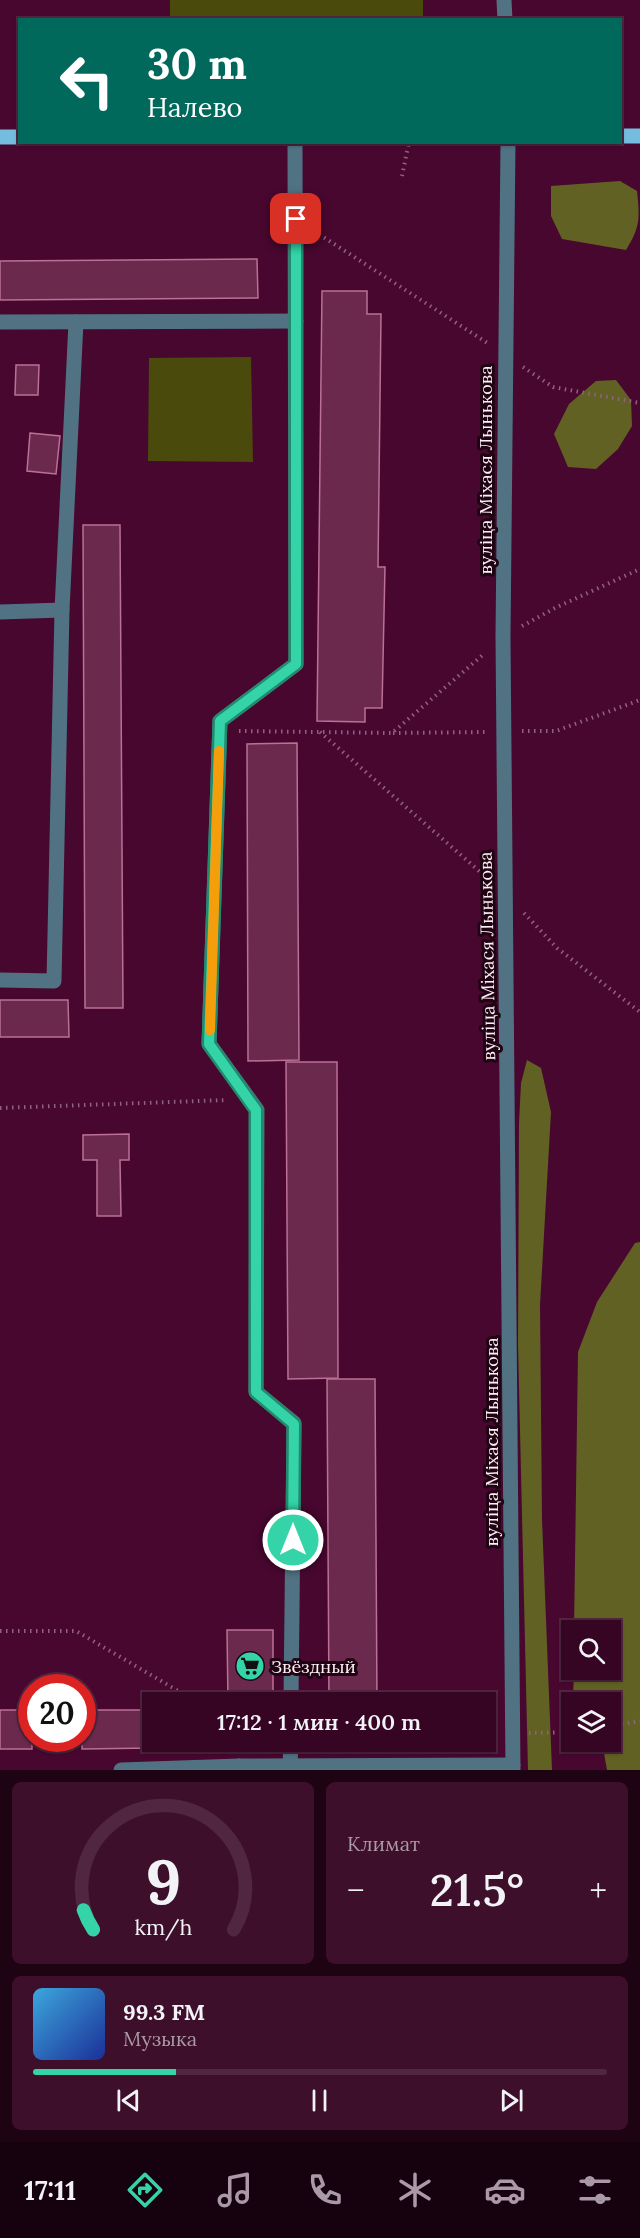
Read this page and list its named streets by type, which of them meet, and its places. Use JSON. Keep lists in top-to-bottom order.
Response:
{
  "streets": {
    "street": ["вуліца Міхася Лынькова"]
  },
  "places": {
    "supermarket": ["Звёздный"]
  },
  "page": {
    "turn": ["30 m", "Налево"],
    "limit": "20",
    "trip": "17:12 · 1 мин · 400 m",
    "tile": "Климат",
    "heat": ["−", "21.5°", "+"],
    "song": ["99.3 FM", "Музыка"],
    "tabs": "17:11",
    "gauge": ["9", "km/h"]
  }
}
